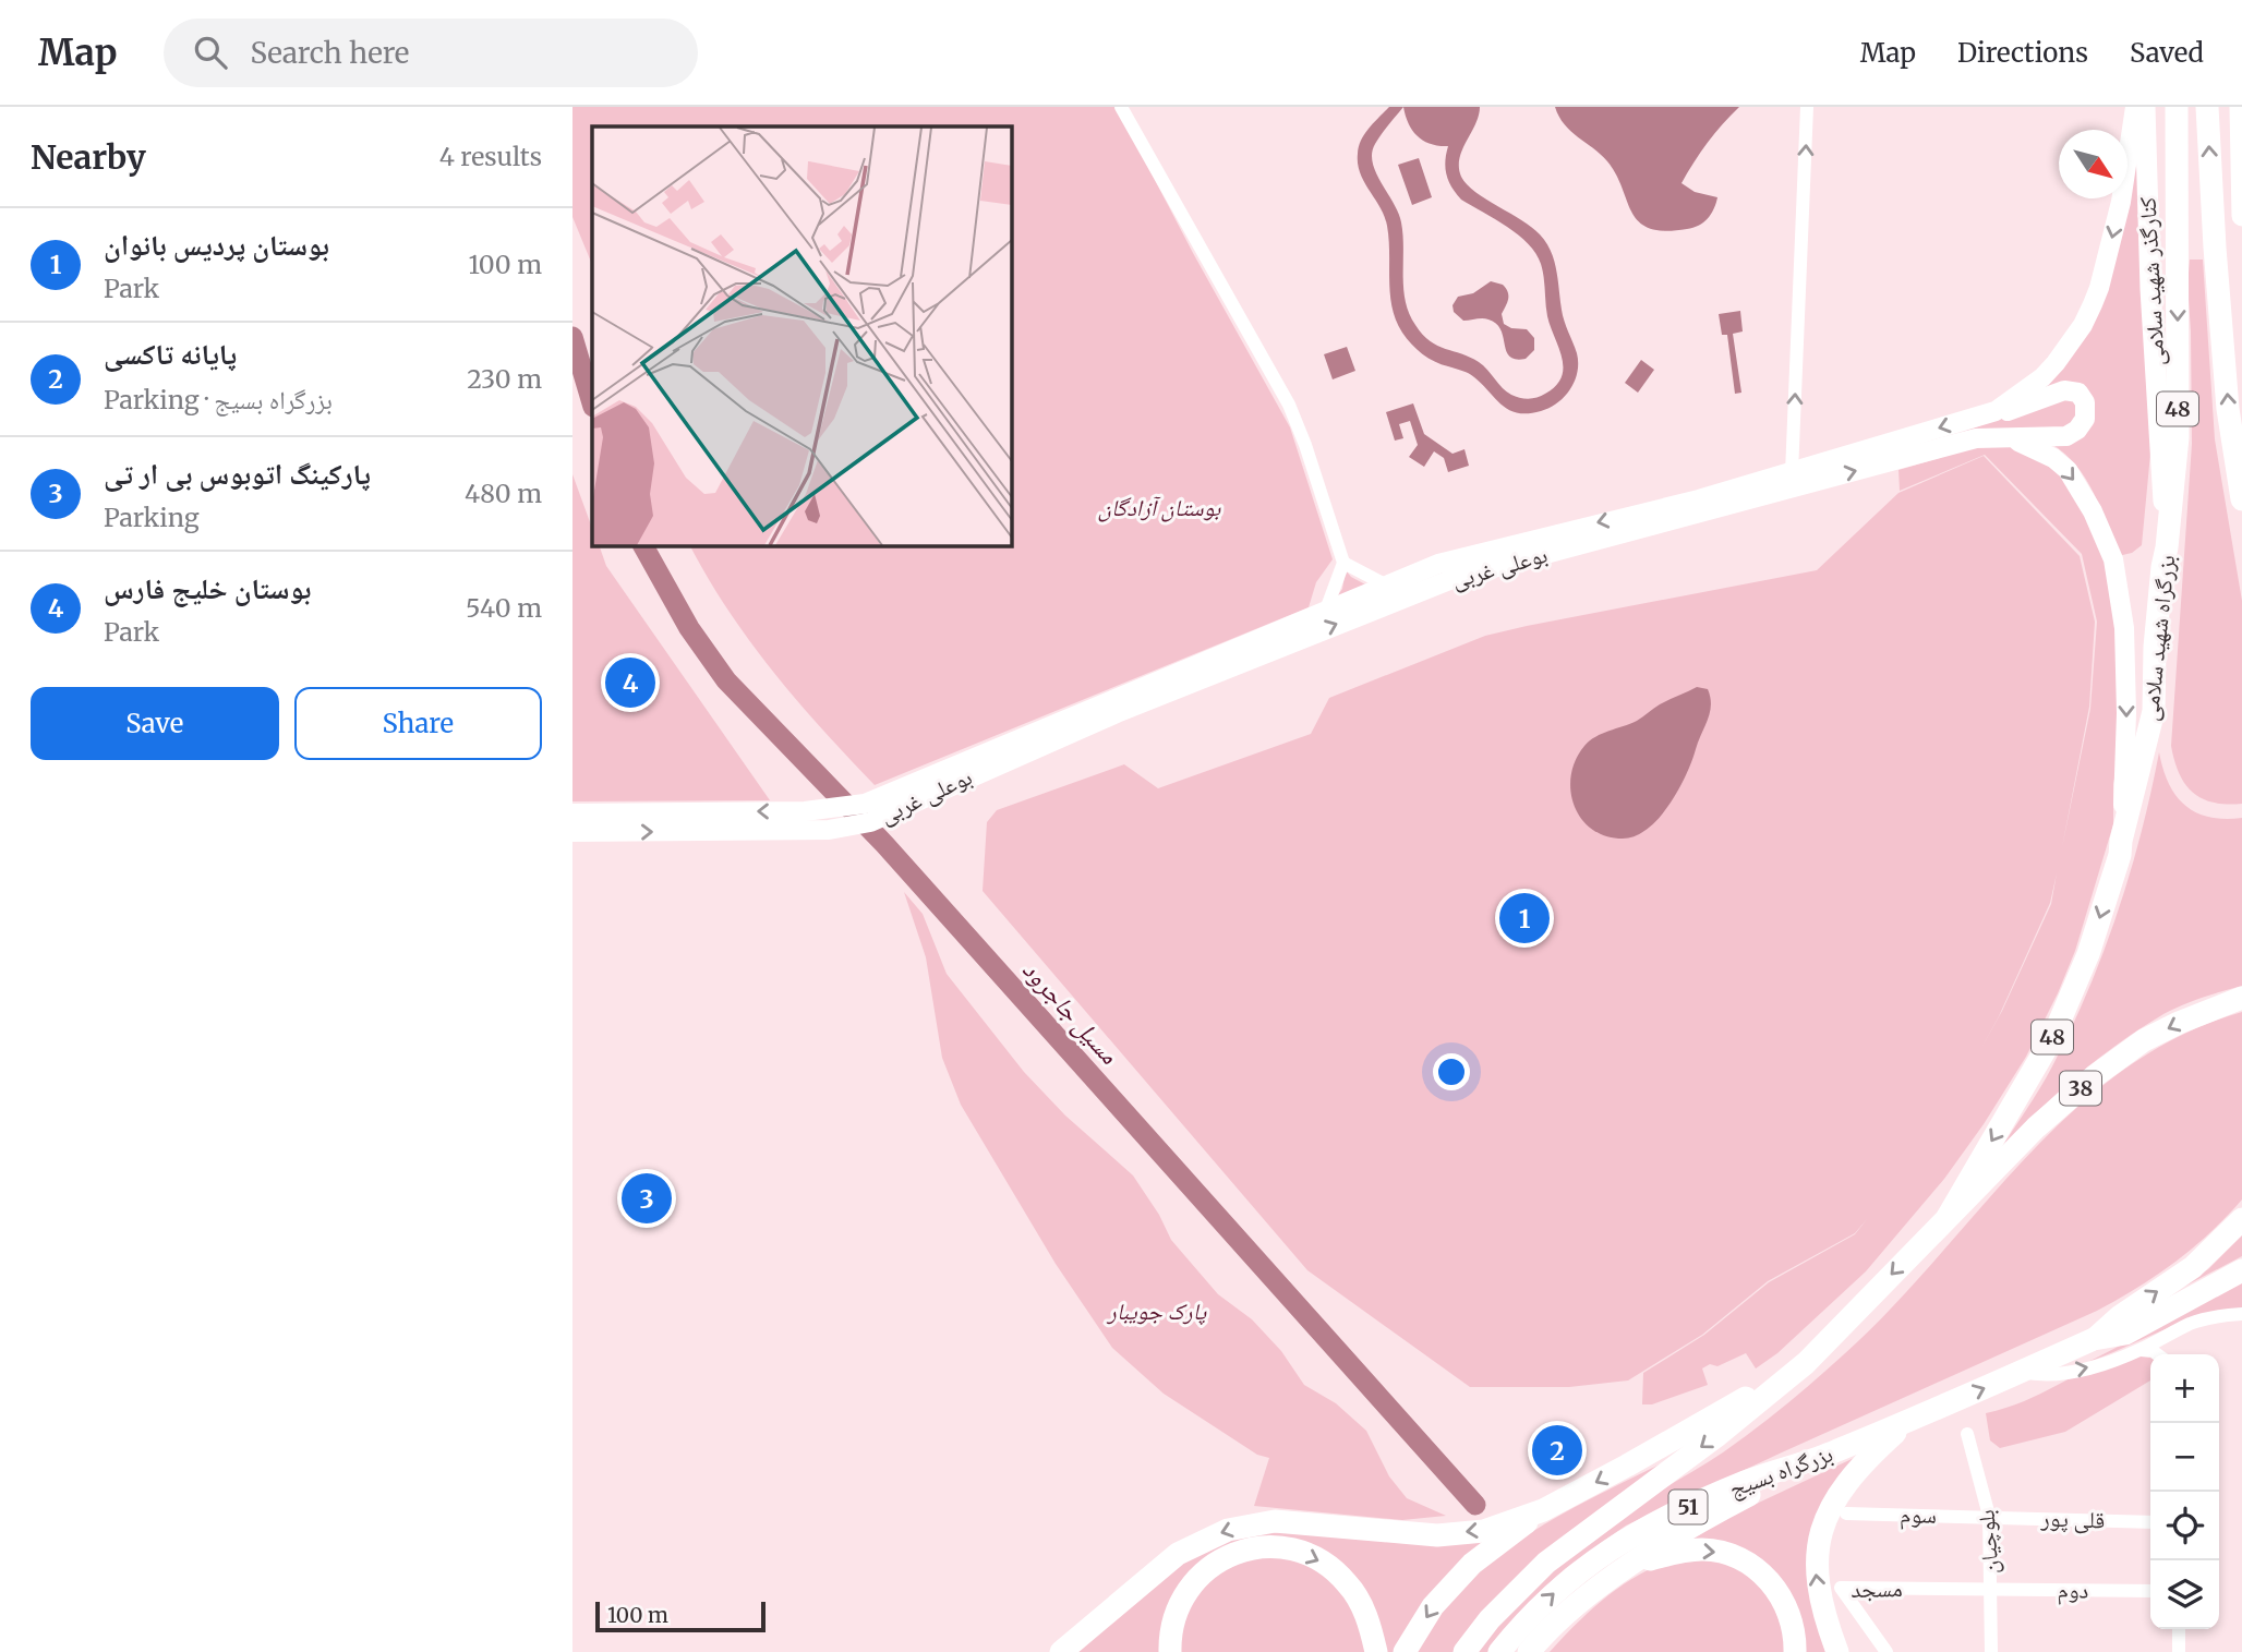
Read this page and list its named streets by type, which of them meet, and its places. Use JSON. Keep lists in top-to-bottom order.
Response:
{
  "streets": {
    "highway": [
      "48",
      "بزرگراه شهید سلامی",
      "38",
      "بزرگراه بسیج",
      "51"
    ],
    "main road": ["کنارگذر شهید سلامی", "بوعلی غربی"],
    "street": [
      "سوم",
      "قلی پور",
      "بلوچیان",
      "مسجد",
      "دوم"
    ]
  },
  "crossings": [
    ["کنارگذر شهید سلامی", "بزرگراه شهید سلامی"],
    ["بوعلی غربی", "بزرگراه شهید سلامی"],
    ["بزرگراه شهید سلامی", "38"],
    ["بزرگراه شهید سلامی", "51"],
    ["38", "51"],
    ["سوم", "قلی پور"],
    ["سوم", "بلوچیان"],
    ["قلی پور", "بلوچیان"],
    ["بلوچیان", "مسجد"],
    ["بلوچیان", "دوم"],
    ["مسجد", "دوم"]
  ],
  "water": ["مسیل جاجرود"],
  "parks": ["بوستان آزادگان", "پارک جویبار"],
  "scale_bar": "100 m",
  "north": "bottom right",
  "page": {
    "header": "Map",
    "search": "Search here",
    "nav": ["Map", "Directions", "Saved"],
    "heading": ["Nearby", "4 results"],
    "list": [
      {
        "mark": "1",
        "name": "بوستان پردیس بانوان",
        "note": "Park",
        "value": "100 m"
      },
      {
        "mark": "2",
        "name": "پایانه تاکسی",
        "note": "Parking · بزرگراه بسیج",
        "value": "230 m"
      },
      {
        "mark": "3",
        "name": "پارکینگ اتوبوس بی ار تی",
        "note": "Parking",
        "value": "480 m"
      },
      {
        "mark": "4",
        "name": "بوستان خلیج فارس",
        "note": "Park",
        "value": "540 m"
      }
    ],
    "pins": [
      "4",
      "1",
      "3",
      "2"
    ],
    "buttons": ["Save", "Share"],
    "map_buttons": ["+", "−"],
    "scale": "100 m"
  }
}
